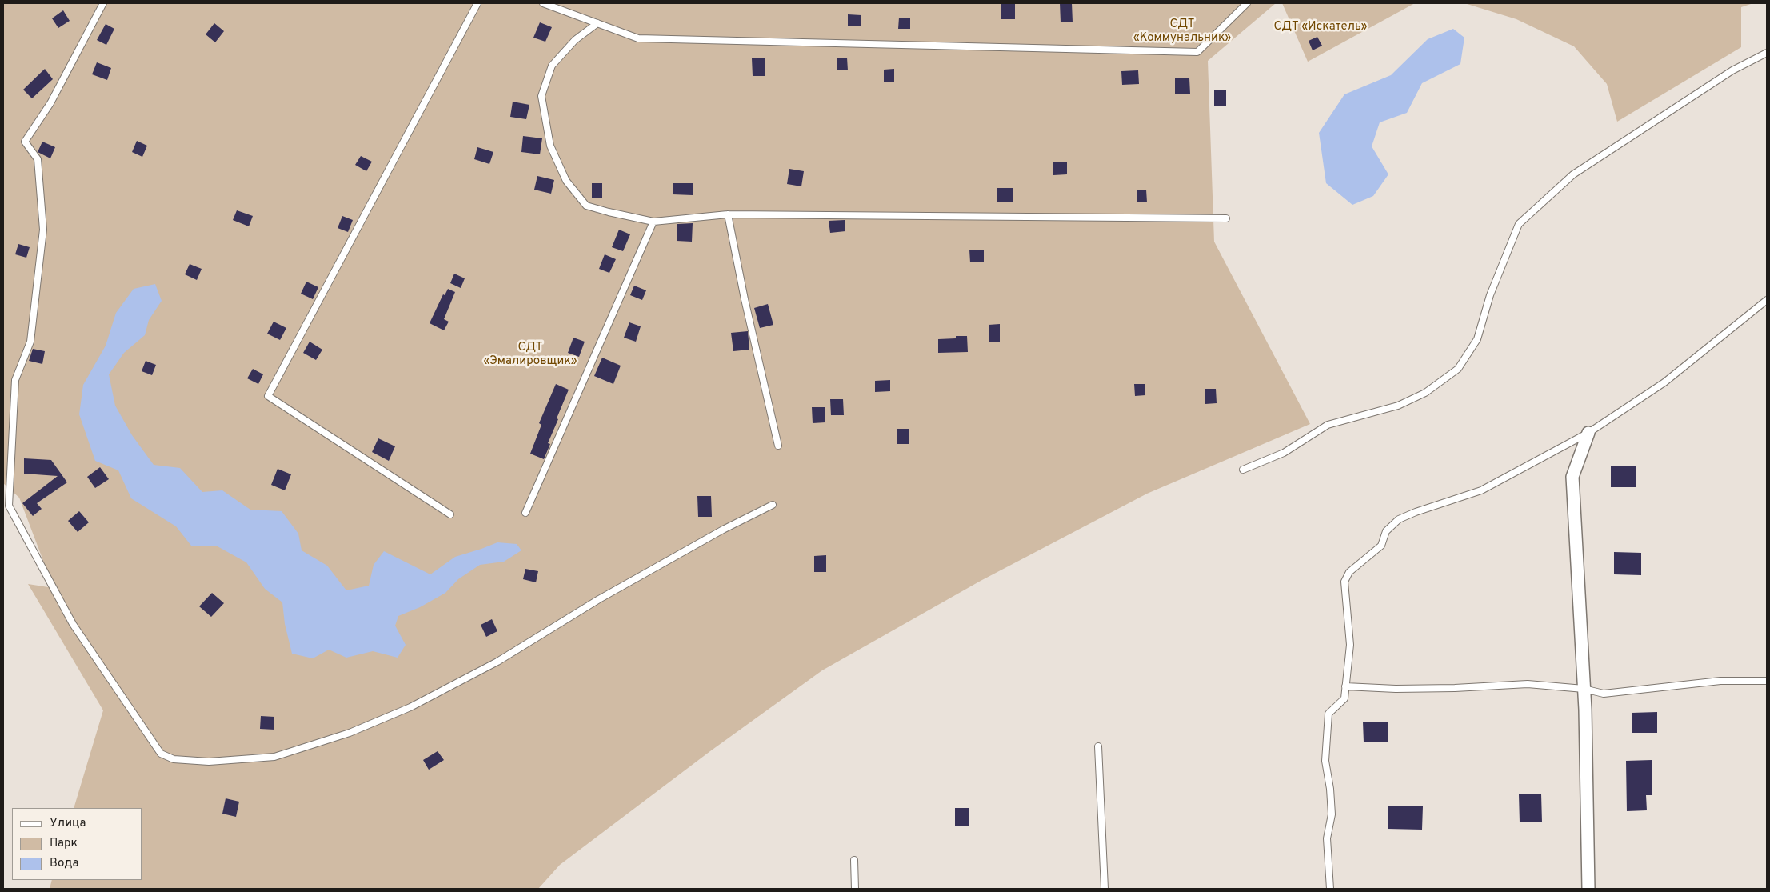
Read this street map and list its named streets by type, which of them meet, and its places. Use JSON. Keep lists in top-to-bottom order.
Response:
{
  "parks": ["СДТ «Коммунальник»", "СДТ «Искатель»", "СДТ «Эмалировщик»"],
  "legend": ["Улица", "Парк", "Вода"]
}
